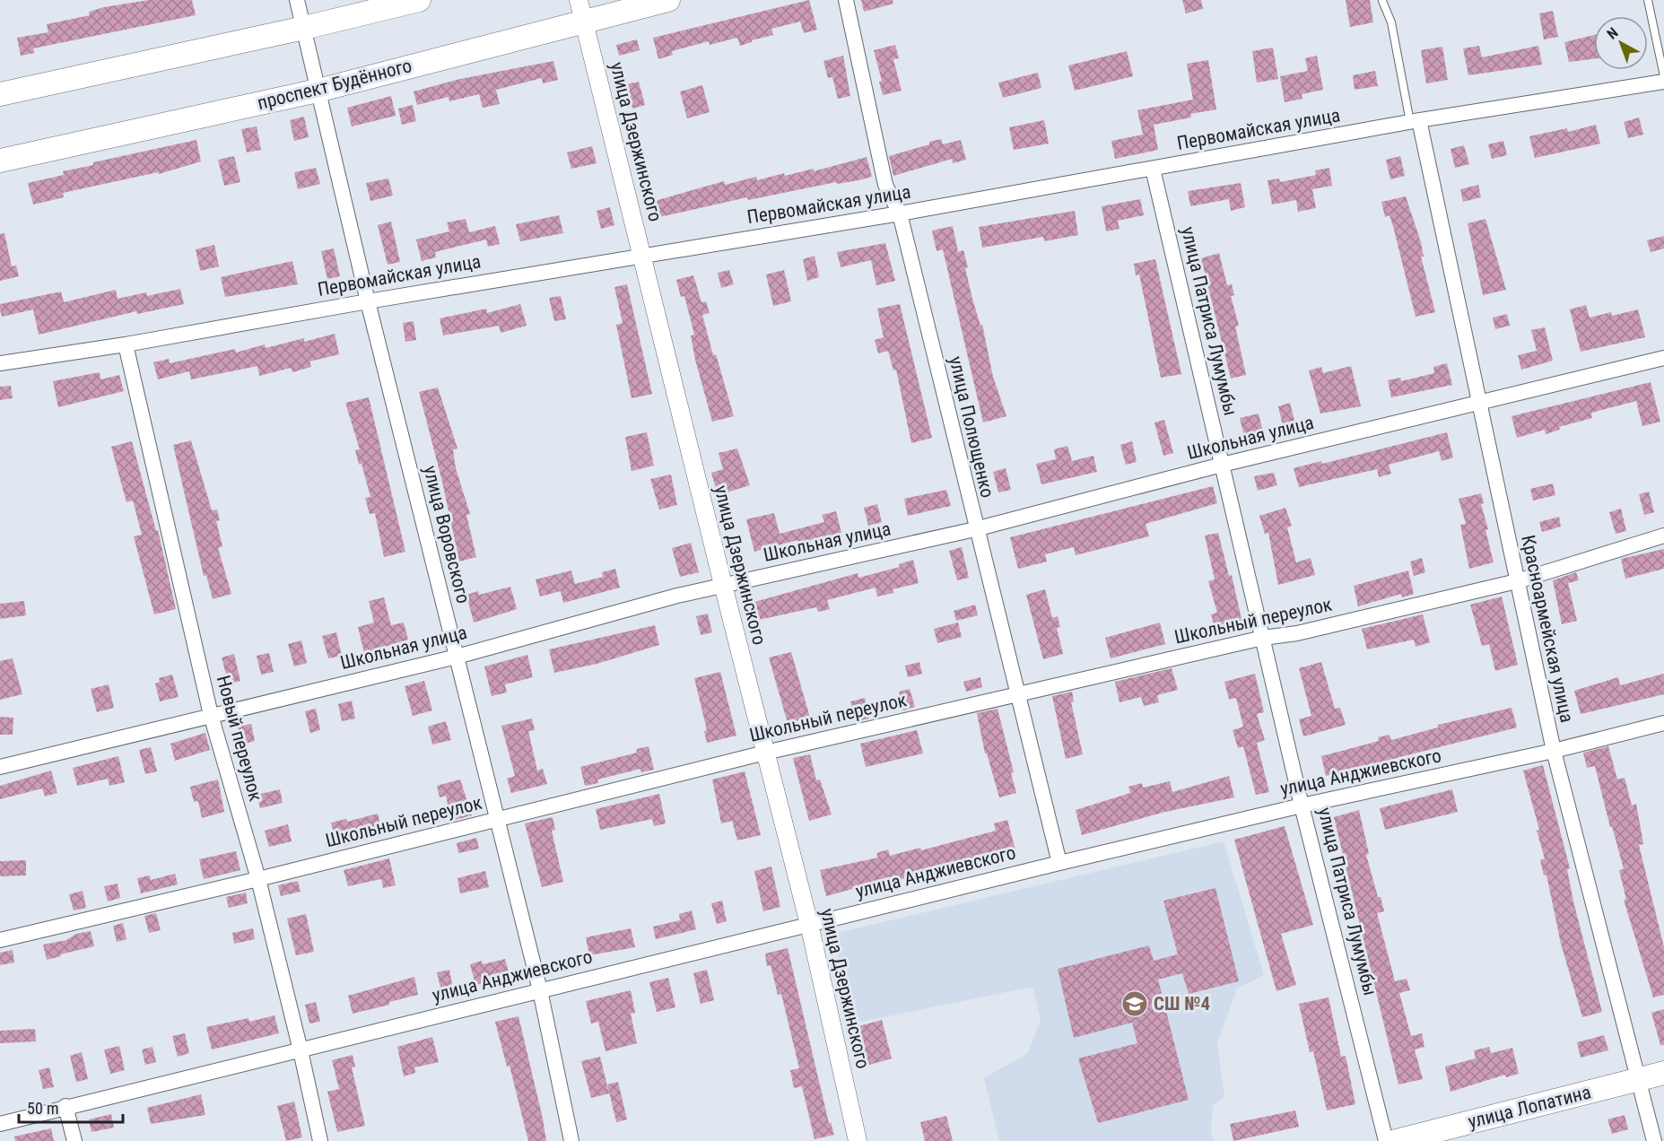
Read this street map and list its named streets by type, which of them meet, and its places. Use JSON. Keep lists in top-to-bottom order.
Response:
{
  "streets": {
    "main road": ["проспект Будённого", "улица Лопатина"],
    "street": [
      "Первомайская улица",
      "улица Дзержинского",
      "улица Патриса Лумумбы",
      "улица Полющенко",
      "Школьная улица",
      "улица Воровского",
      "Школьный переулок",
      "Красноармейская улица",
      "Новый переулок",
      "улица Анджиевского"
    ]
  },
  "crossings": [
    ["проспект Будённого", "улица Дзержинского"],
    ["проспект Будённого", "улица Воровского"],
    ["Первомайская улица", "улица Дзержинского"],
    ["Первомайская улица", "улица Патриса Лумумбы"],
    ["Первомайская улица", "улица Полющенко"],
    ["Первомайская улица", "улица Воровского"],
    ["Первомайская улица", "Красноармейская улица"],
    ["Первомайская улица", "Новый переулок"],
    ["улица Дзержинского", "Школьная улица"],
    ["улица Дзержинского", "Школьный переулок"],
    ["улица Дзержинского", "улица Анджиевского"],
    ["улица Патриса Лумумбы", "Школьная улица"],
    ["улица Патриса Лумумбы", "Школьный переулок"],
    ["улица Патриса Лумумбы", "улица Анджиевского"],
    ["улица Полющенко", "Школьная улица"],
    ["улица Полющенко", "Школьный переулок"],
    ["улица Полющенко", "улица Анджиевского"],
    ["Школьная улица", "улица Воровского"],
    ["Школьная улица", "Красноармейская улица"],
    ["Школьная улица", "Новый переулок"],
    ["улица Воровского", "Школьный переулок"],
    ["улица Воровского", "улица Анджиевского"],
    ["Школьный переулок", "Красноармейская улица"],
    ["Школьный переулок", "Новый переулок"],
    ["Красноармейская улица", "улица Анджиевского"],
    ["Красноармейская улица", "улица Лопатина"],
    ["Новый переулок", "улица Анджиевского"]
  ],
  "places": {
    "school or university": ["СШ №4"]
  },
  "scale_bar": "50 m",
  "north": "top left"
}
